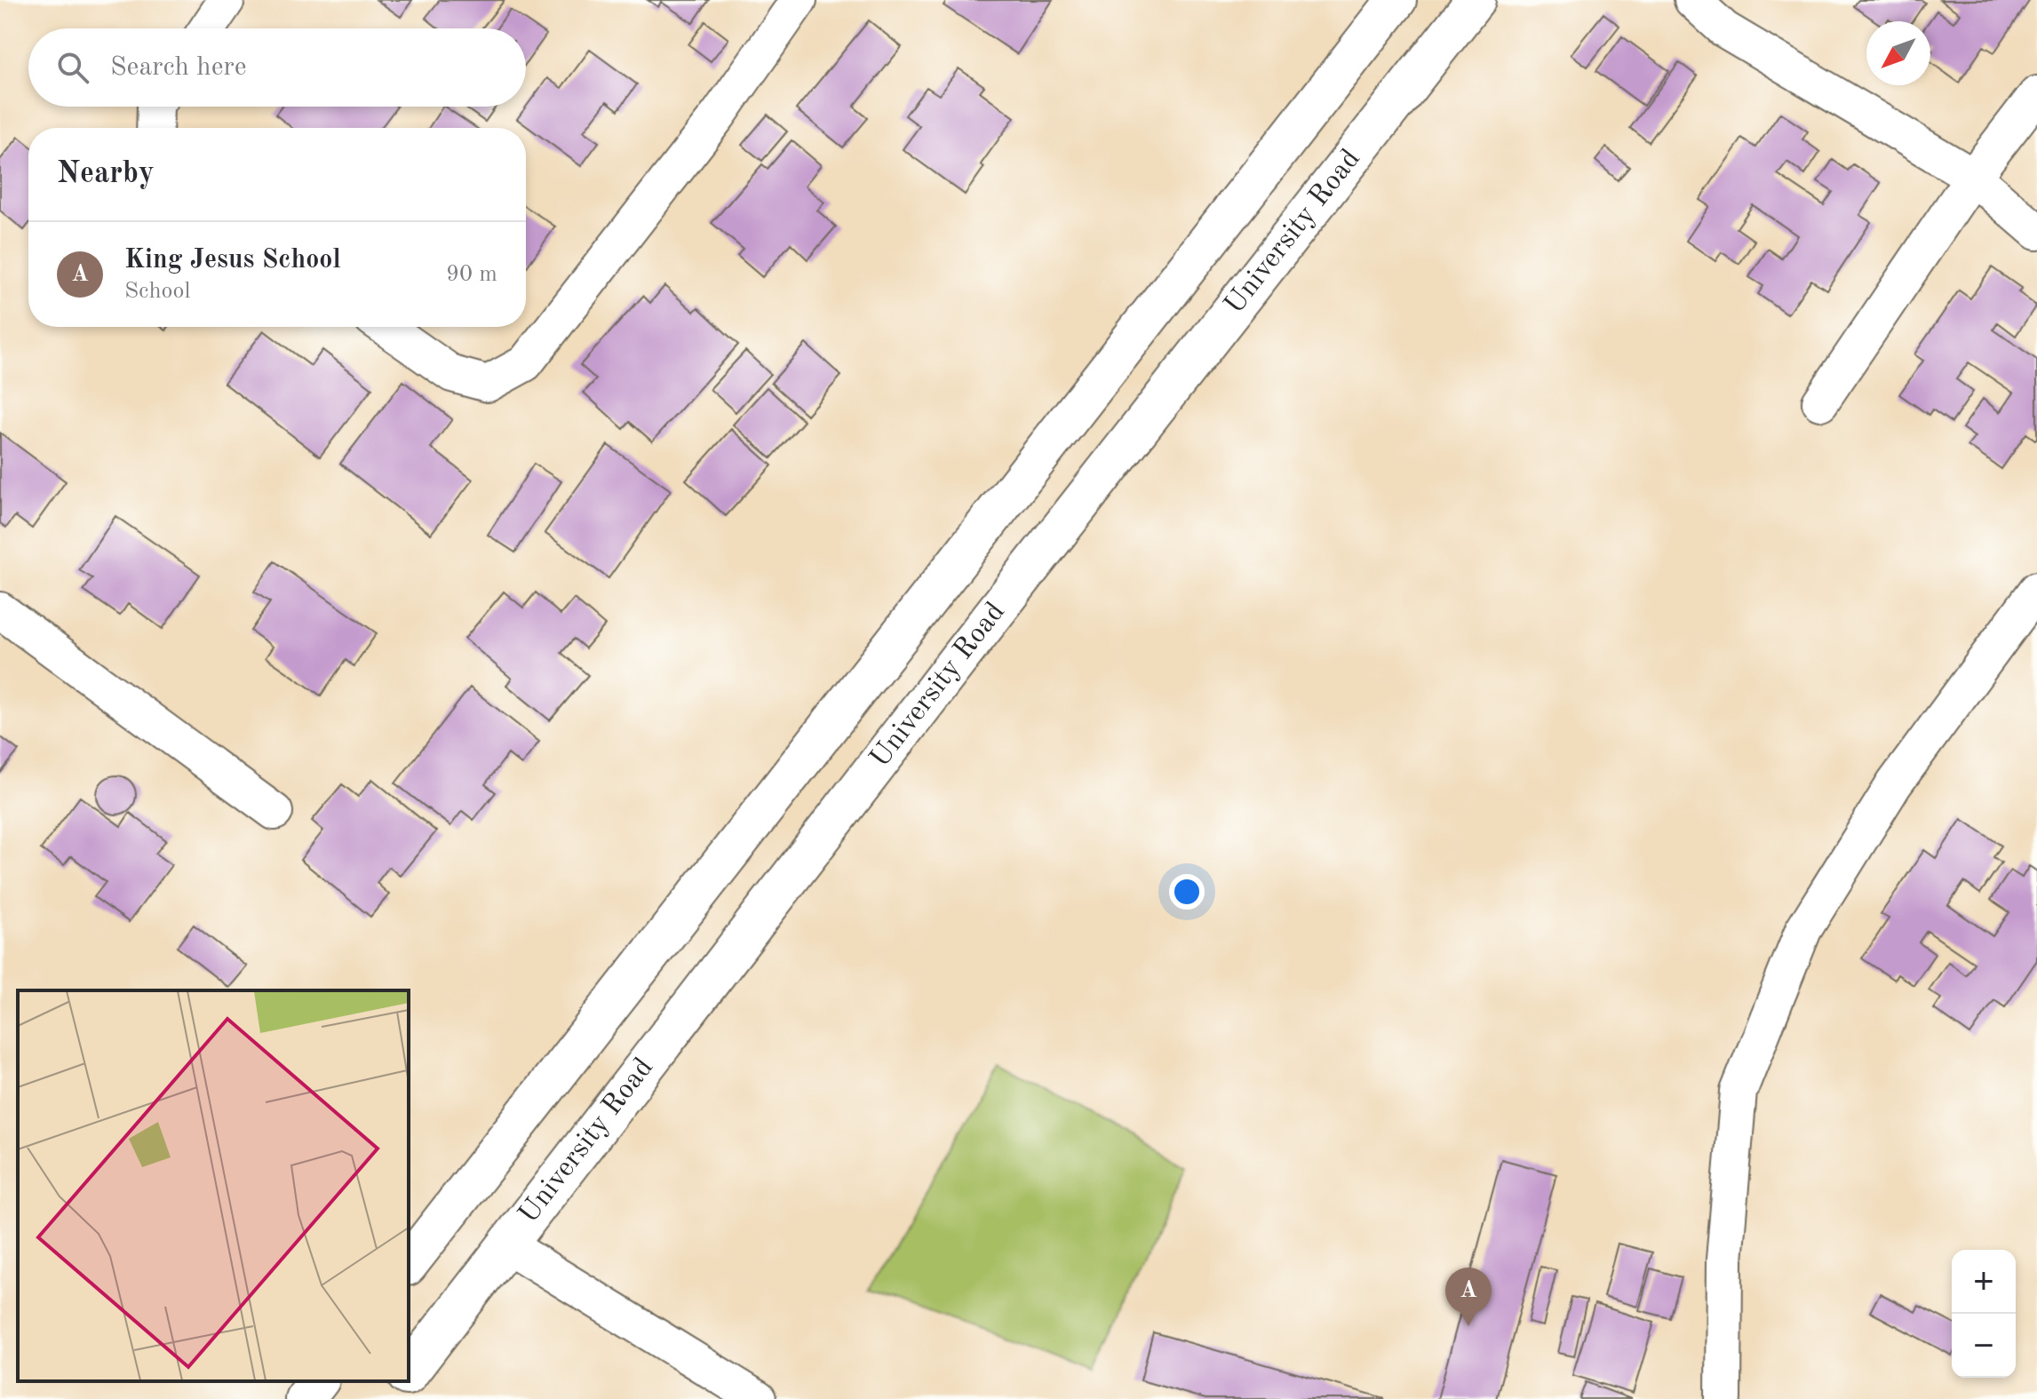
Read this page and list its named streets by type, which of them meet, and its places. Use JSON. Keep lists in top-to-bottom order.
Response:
{
  "streets": {
    "highway": ["University Road"]
  },
  "north": "bottom left",
  "page": {
    "search": "Search here",
    "heading": "Nearby",
    "list": [
      {
        "mark": "A",
        "name": "King Jesus School",
        "note": "School",
        "value": "90 m"
      }
    ],
    "map_buttons": ["+", "−"],
    "pins": "A"
  }
}
